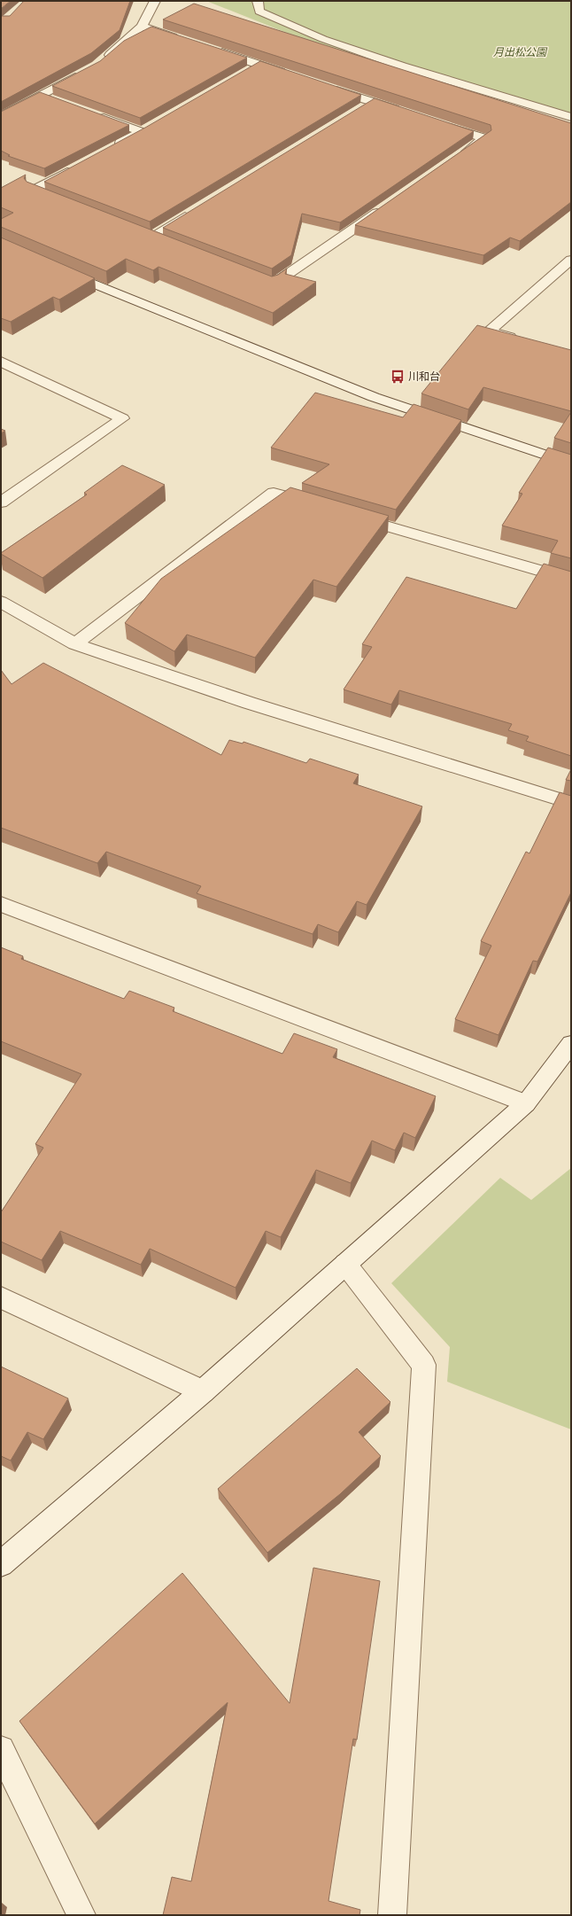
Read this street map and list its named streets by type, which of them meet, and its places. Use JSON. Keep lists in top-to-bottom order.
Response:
{
  "parks": ["月出松公園"],
  "places": {
    "bus stop": ["川和台"]
  }
}
